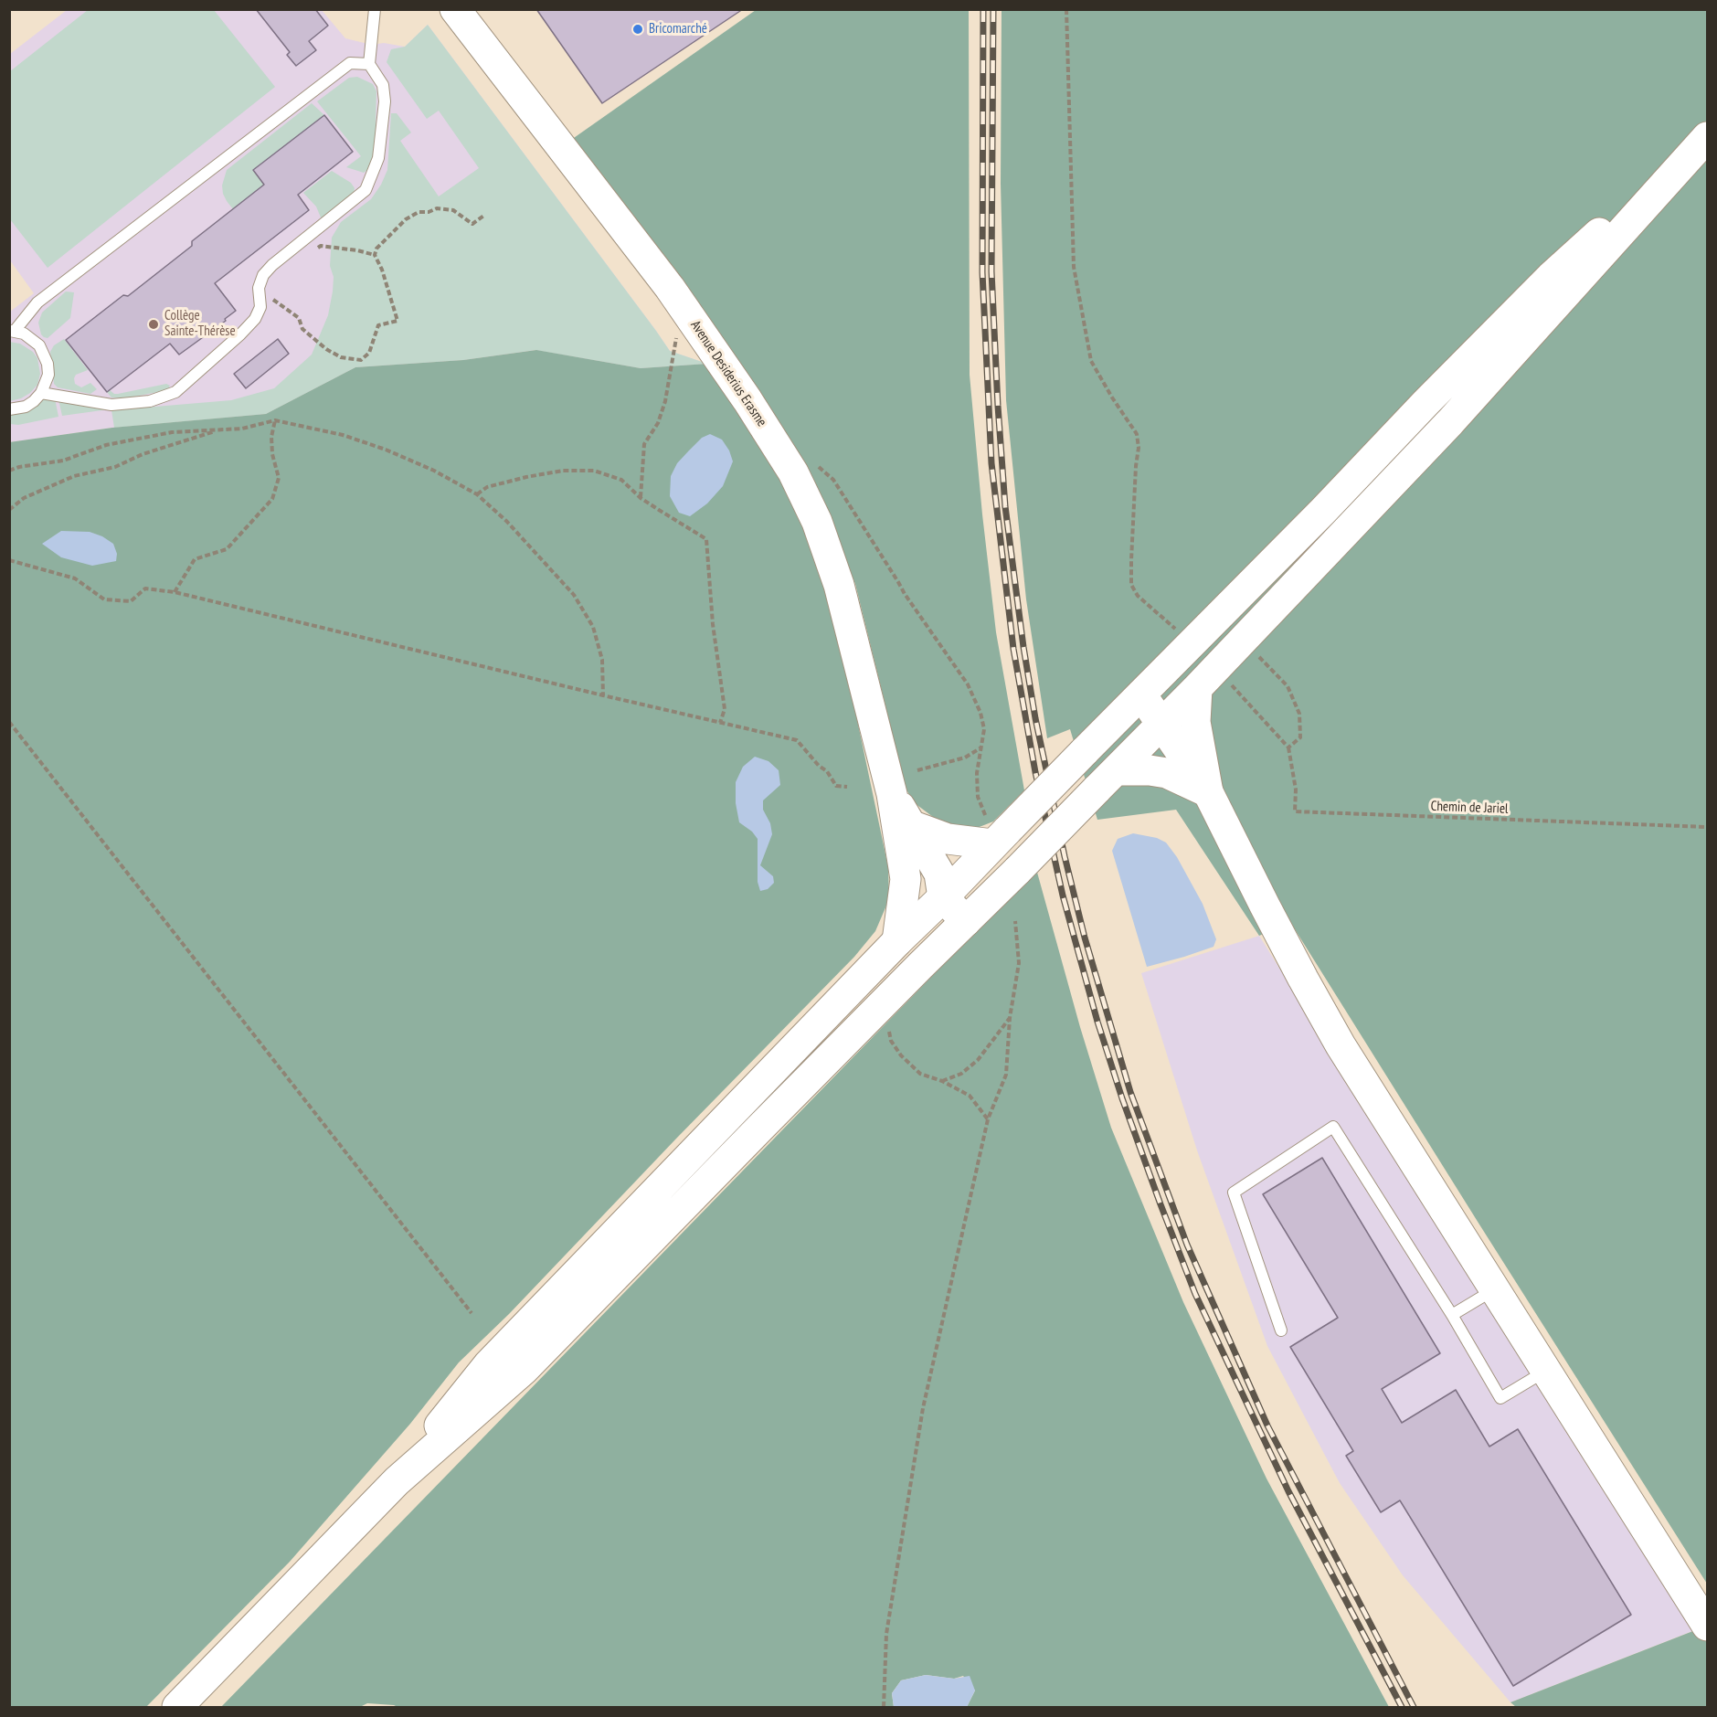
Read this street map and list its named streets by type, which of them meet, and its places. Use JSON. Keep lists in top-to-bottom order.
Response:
{
  "streets": {
    "main road": ["Avenue Desiderius Erasme"],
    "path": ["Chemin de Jariel"]
  },
  "places": ["Bricomarché", "Collège Sainte-Thérèse"]
}
